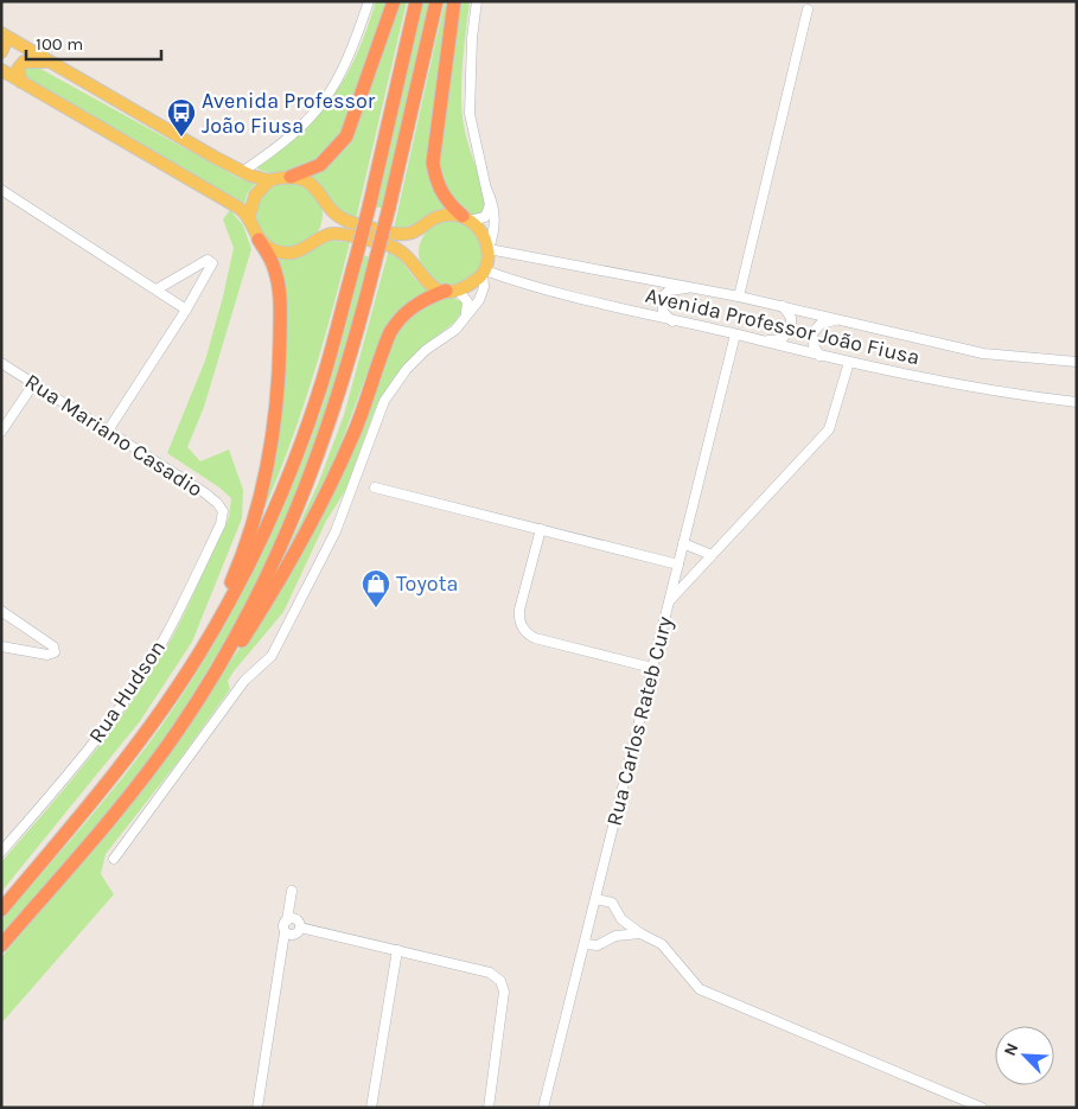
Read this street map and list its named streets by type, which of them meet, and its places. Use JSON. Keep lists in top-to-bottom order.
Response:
{
  "streets": {
    "street": [
      "Avenida Professor João Fiusa",
      "Rua Mariano Casadio",
      "Rua Hudson",
      "Rua Carlos Rateb Cury"
    ]
  },
  "crossings": [
    ["Avenida Professor João Fiusa", "Rua Carlos Rateb Cury"],
    ["Rua Mariano Casadio", "Rua Hudson"]
  ],
  "places": {
    "bus stop": ["Avenida Professor João Fiusa"],
    "shop": ["Toyota"]
  },
  "scale_bar": "100 m",
  "north": "top left"
}
